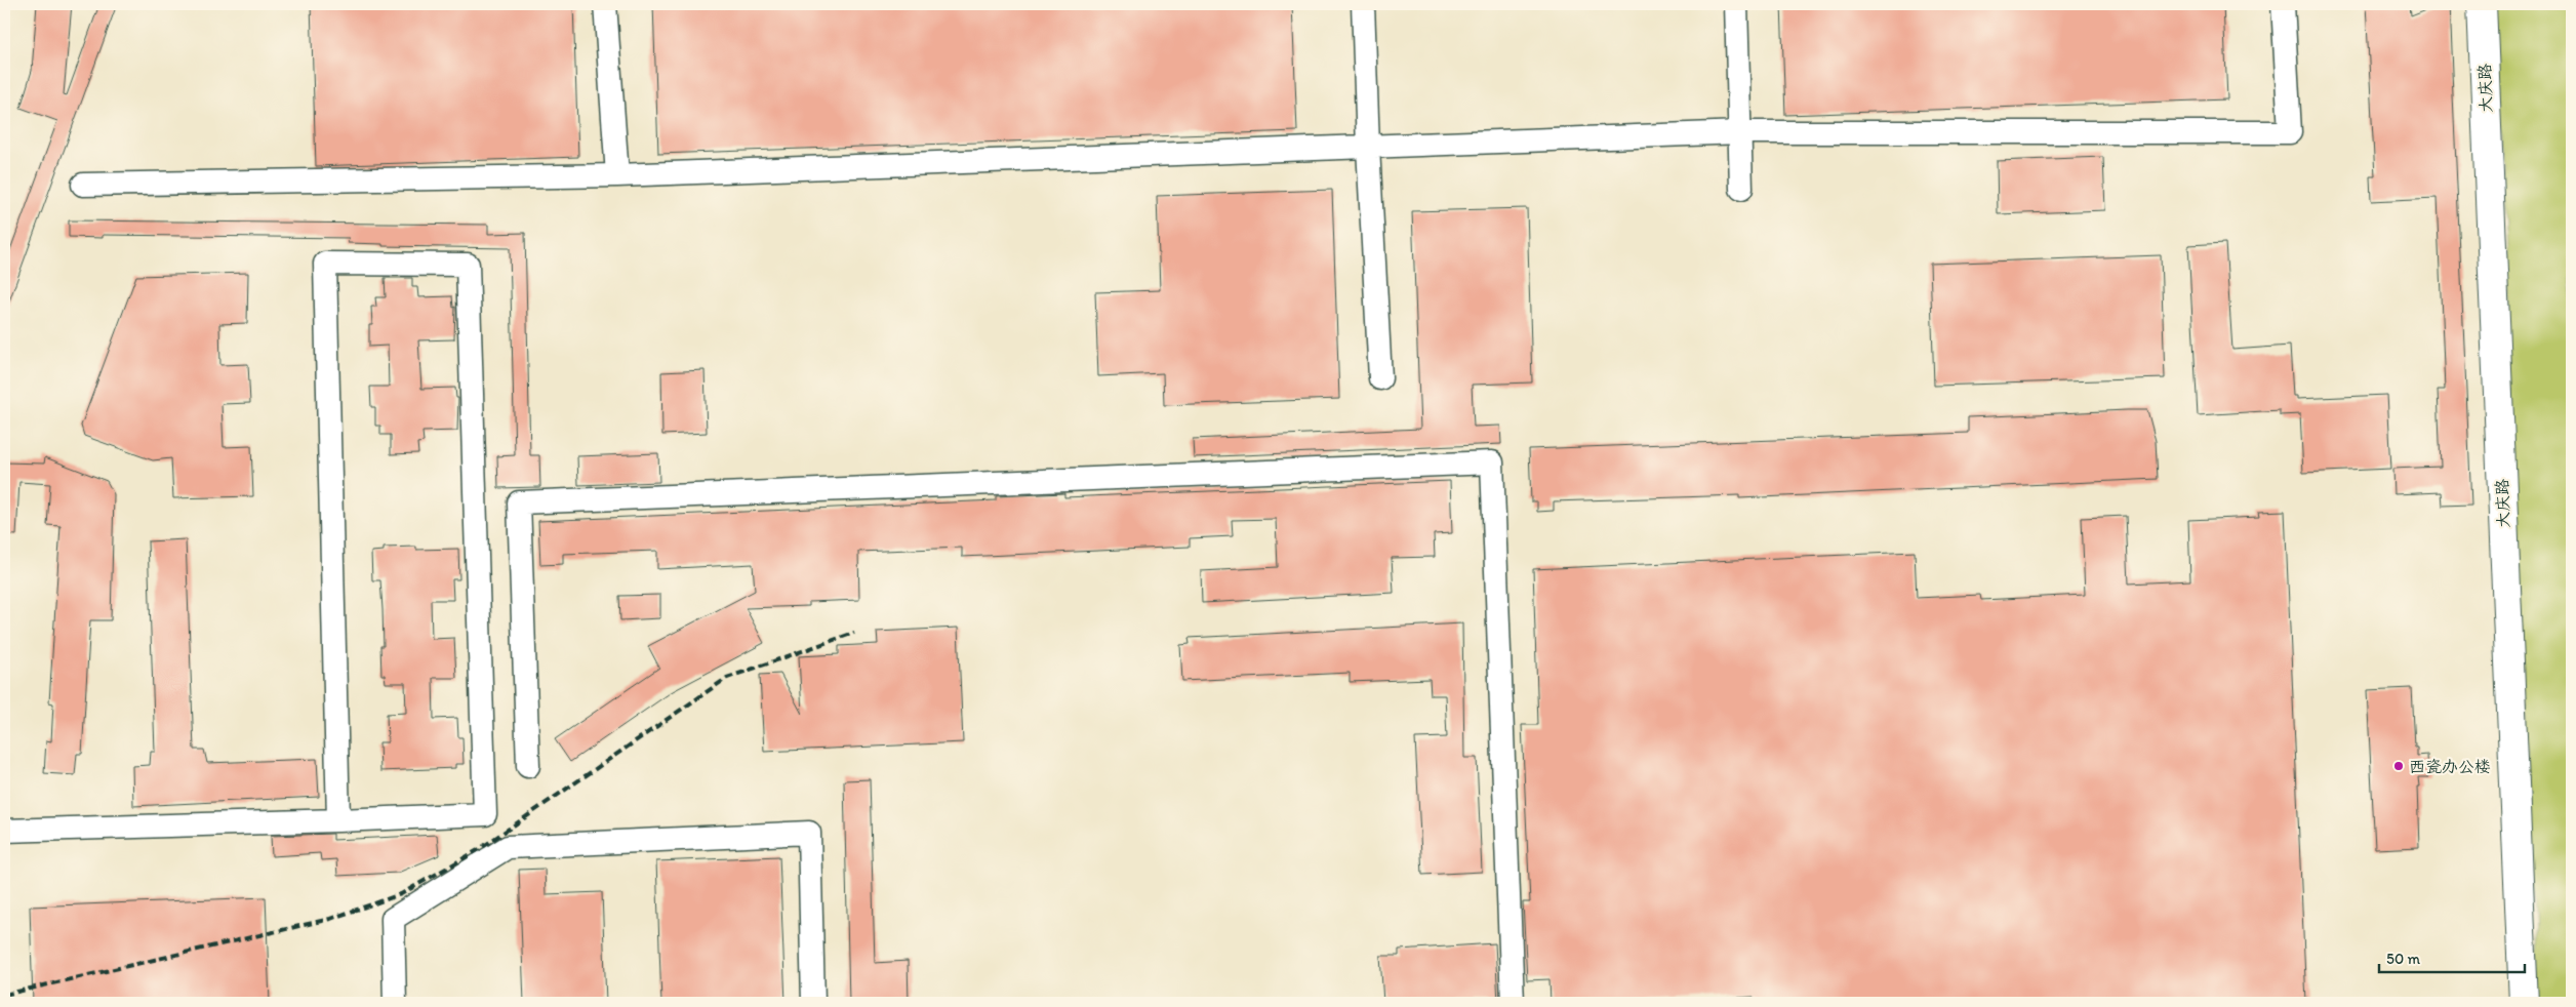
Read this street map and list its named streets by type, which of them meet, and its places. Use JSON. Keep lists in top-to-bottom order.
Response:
{
  "streets": {
    "main road": ["大庆路"]
  },
  "places": ["西瓷办公楼"],
  "scale_bar": "50 m"
}
